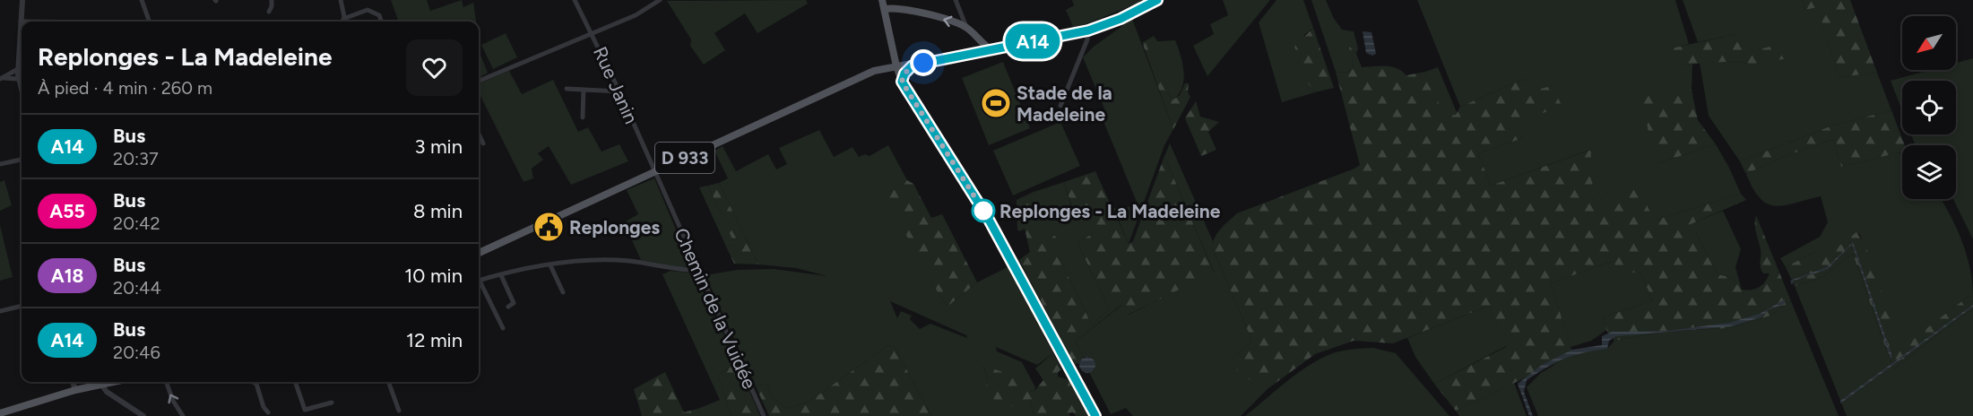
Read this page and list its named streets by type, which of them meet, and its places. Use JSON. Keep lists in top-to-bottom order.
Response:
{
  "streets": {
    "main road": ["D 933"],
    "street": ["Rue Janin", "Chemin de la Vuidée"]
  },
  "crossings": [
    ["Rue Janin", "D 933"],
    ["Rue Janin", "Chemin de la Vuidée"],
    ["D 933", "Chemin de la Vuidée"]
  ],
  "places": {
    "sports": ["Stade de la Madeleine"],
    "other": ["Replonges - La Madeleine"],
    "public building": ["Replonges"]
  },
  "lines": ["bus line A14"],
  "north": "bottom left",
  "page": {
    "on_map": "A14",
    "heading": ["Replonges - La Madeleine", "À pied · 4 min · 260 m"],
    "list": [
      {
        "mark": "A14",
        "name": "Bus",
        "note": "20:37",
        "value": "3 min"
      },
      {
        "mark": "A55",
        "name": "Bus",
        "note": "20:42",
        "value": "8 min"
      },
      {
        "mark": "A18",
        "name": "Bus",
        "note": "20:44",
        "value": "10 min"
      },
      {
        "mark": "A14",
        "name": "Bus",
        "note": "20:46",
        "value": "12 min"
      }
    ]
  }
}
